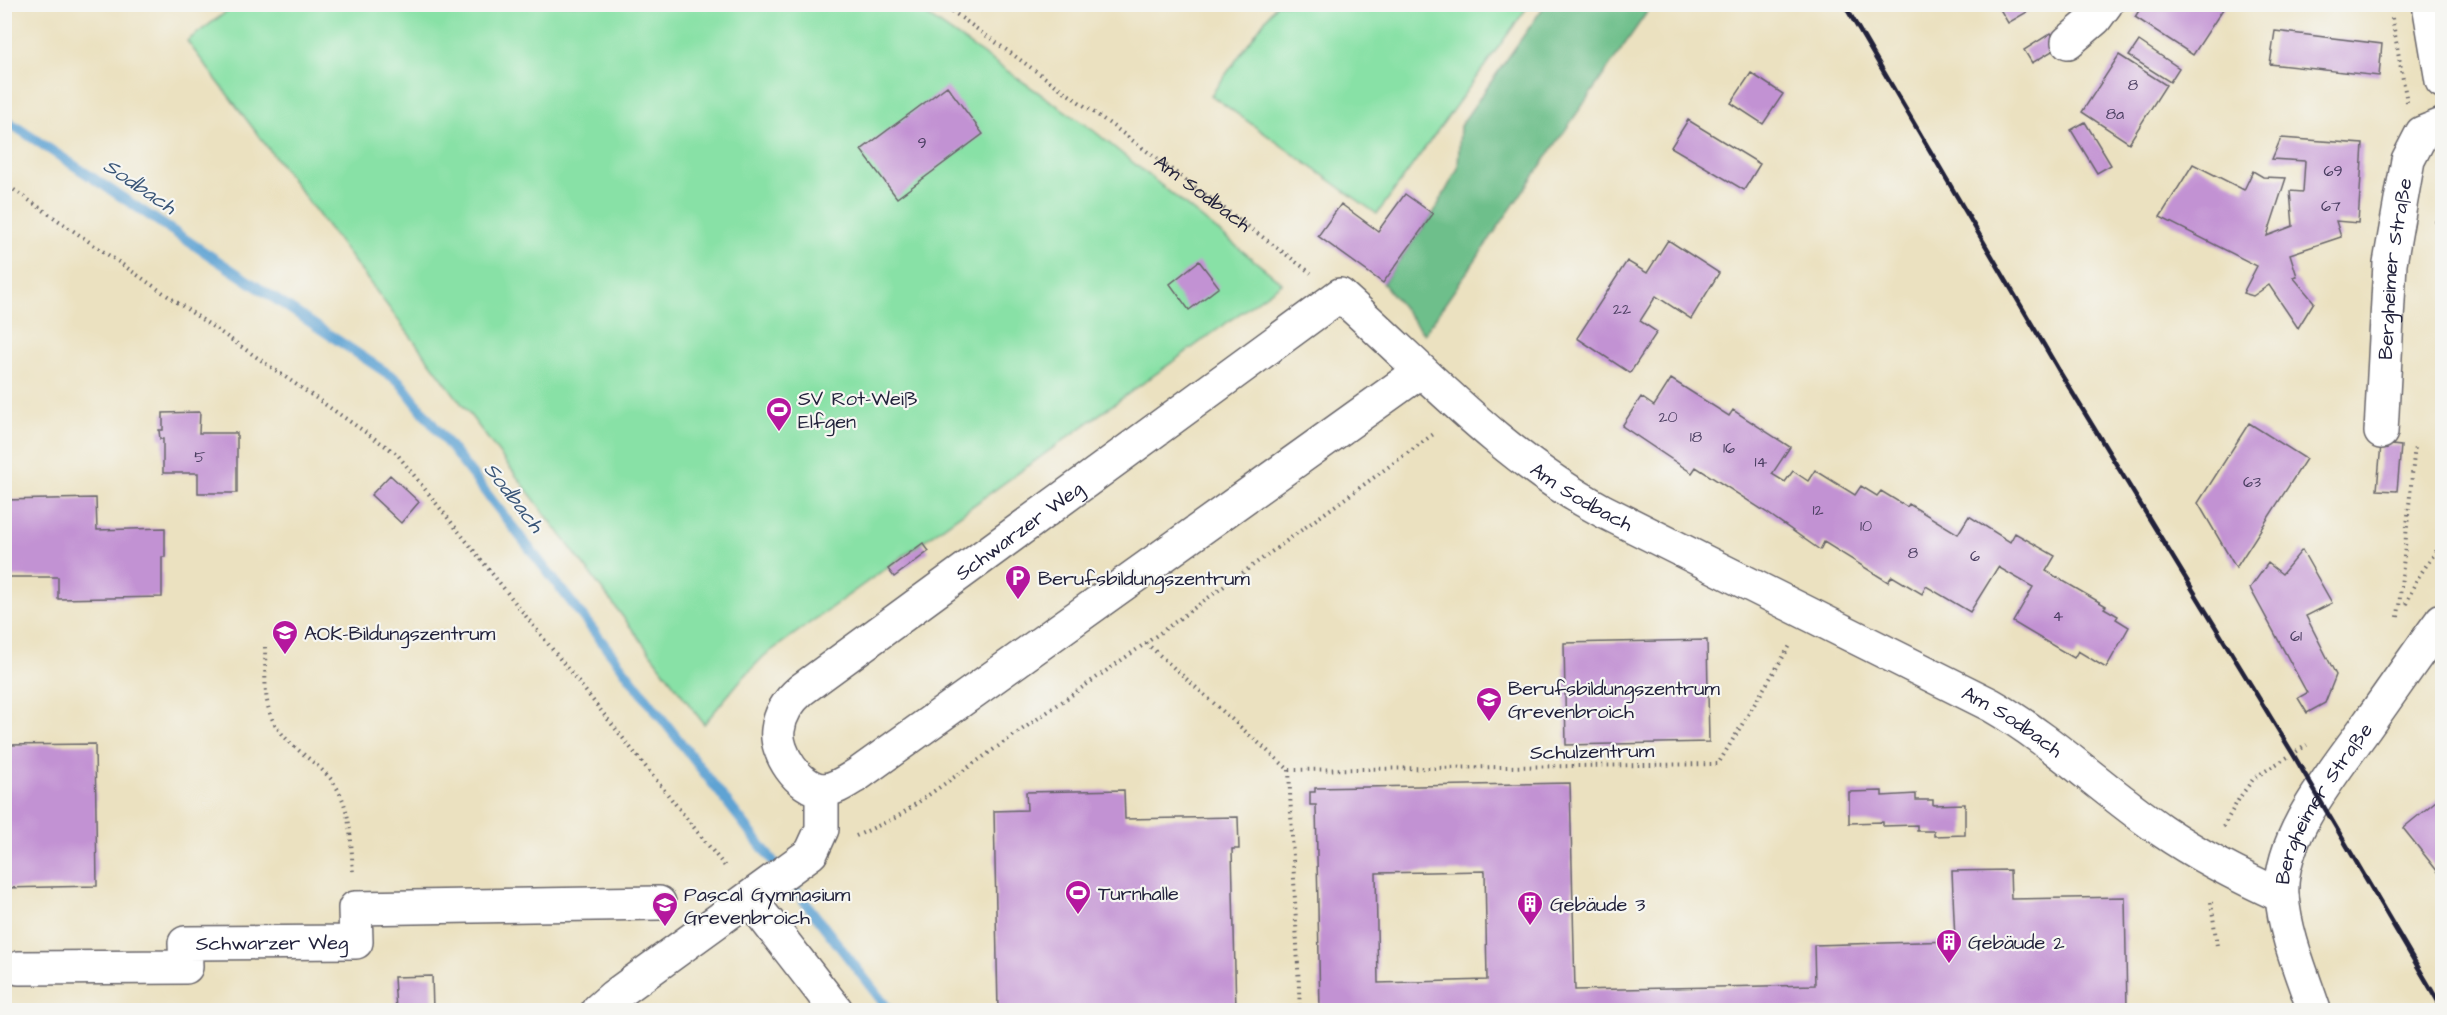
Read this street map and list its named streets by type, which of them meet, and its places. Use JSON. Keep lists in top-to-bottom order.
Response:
{
  "streets": {
    "street": ["Am Sodbach", "Bergheimer Straße", "Schwarzer Weg"],
    "path": ["Schulzentrum"]
  },
  "crossings": [
    ["Am Sodbach", "Bergheimer Straße"],
    ["Am Sodbach", "Schwarzer Weg"],
    ["Am Sodbach", "Schulzentrum"]
  ],
  "water": ["Sodbach"],
  "places": {
    "sports": ["SV Rot-Weiß Elfgen", "Turnhalle"],
    "parking": ["Berufsbildungszentrum"],
    "school or university": ["AOK-Bildungszentrum", "Berufsbildungszentrum Grevenbroich", "Pascal Gymnasium Grevenbroich"],
    "building": ["Gebäude 3", "Gebäude 2"]
  },
  "house_numbers": [
    "8",
    "8a",
    "9",
    "69",
    "67",
    "22",
    "20",
    "18",
    "16",
    "5",
    "14",
    "63",
    "12",
    "10",
    "8",
    "6",
    "4",
    "61"
  ]
}
